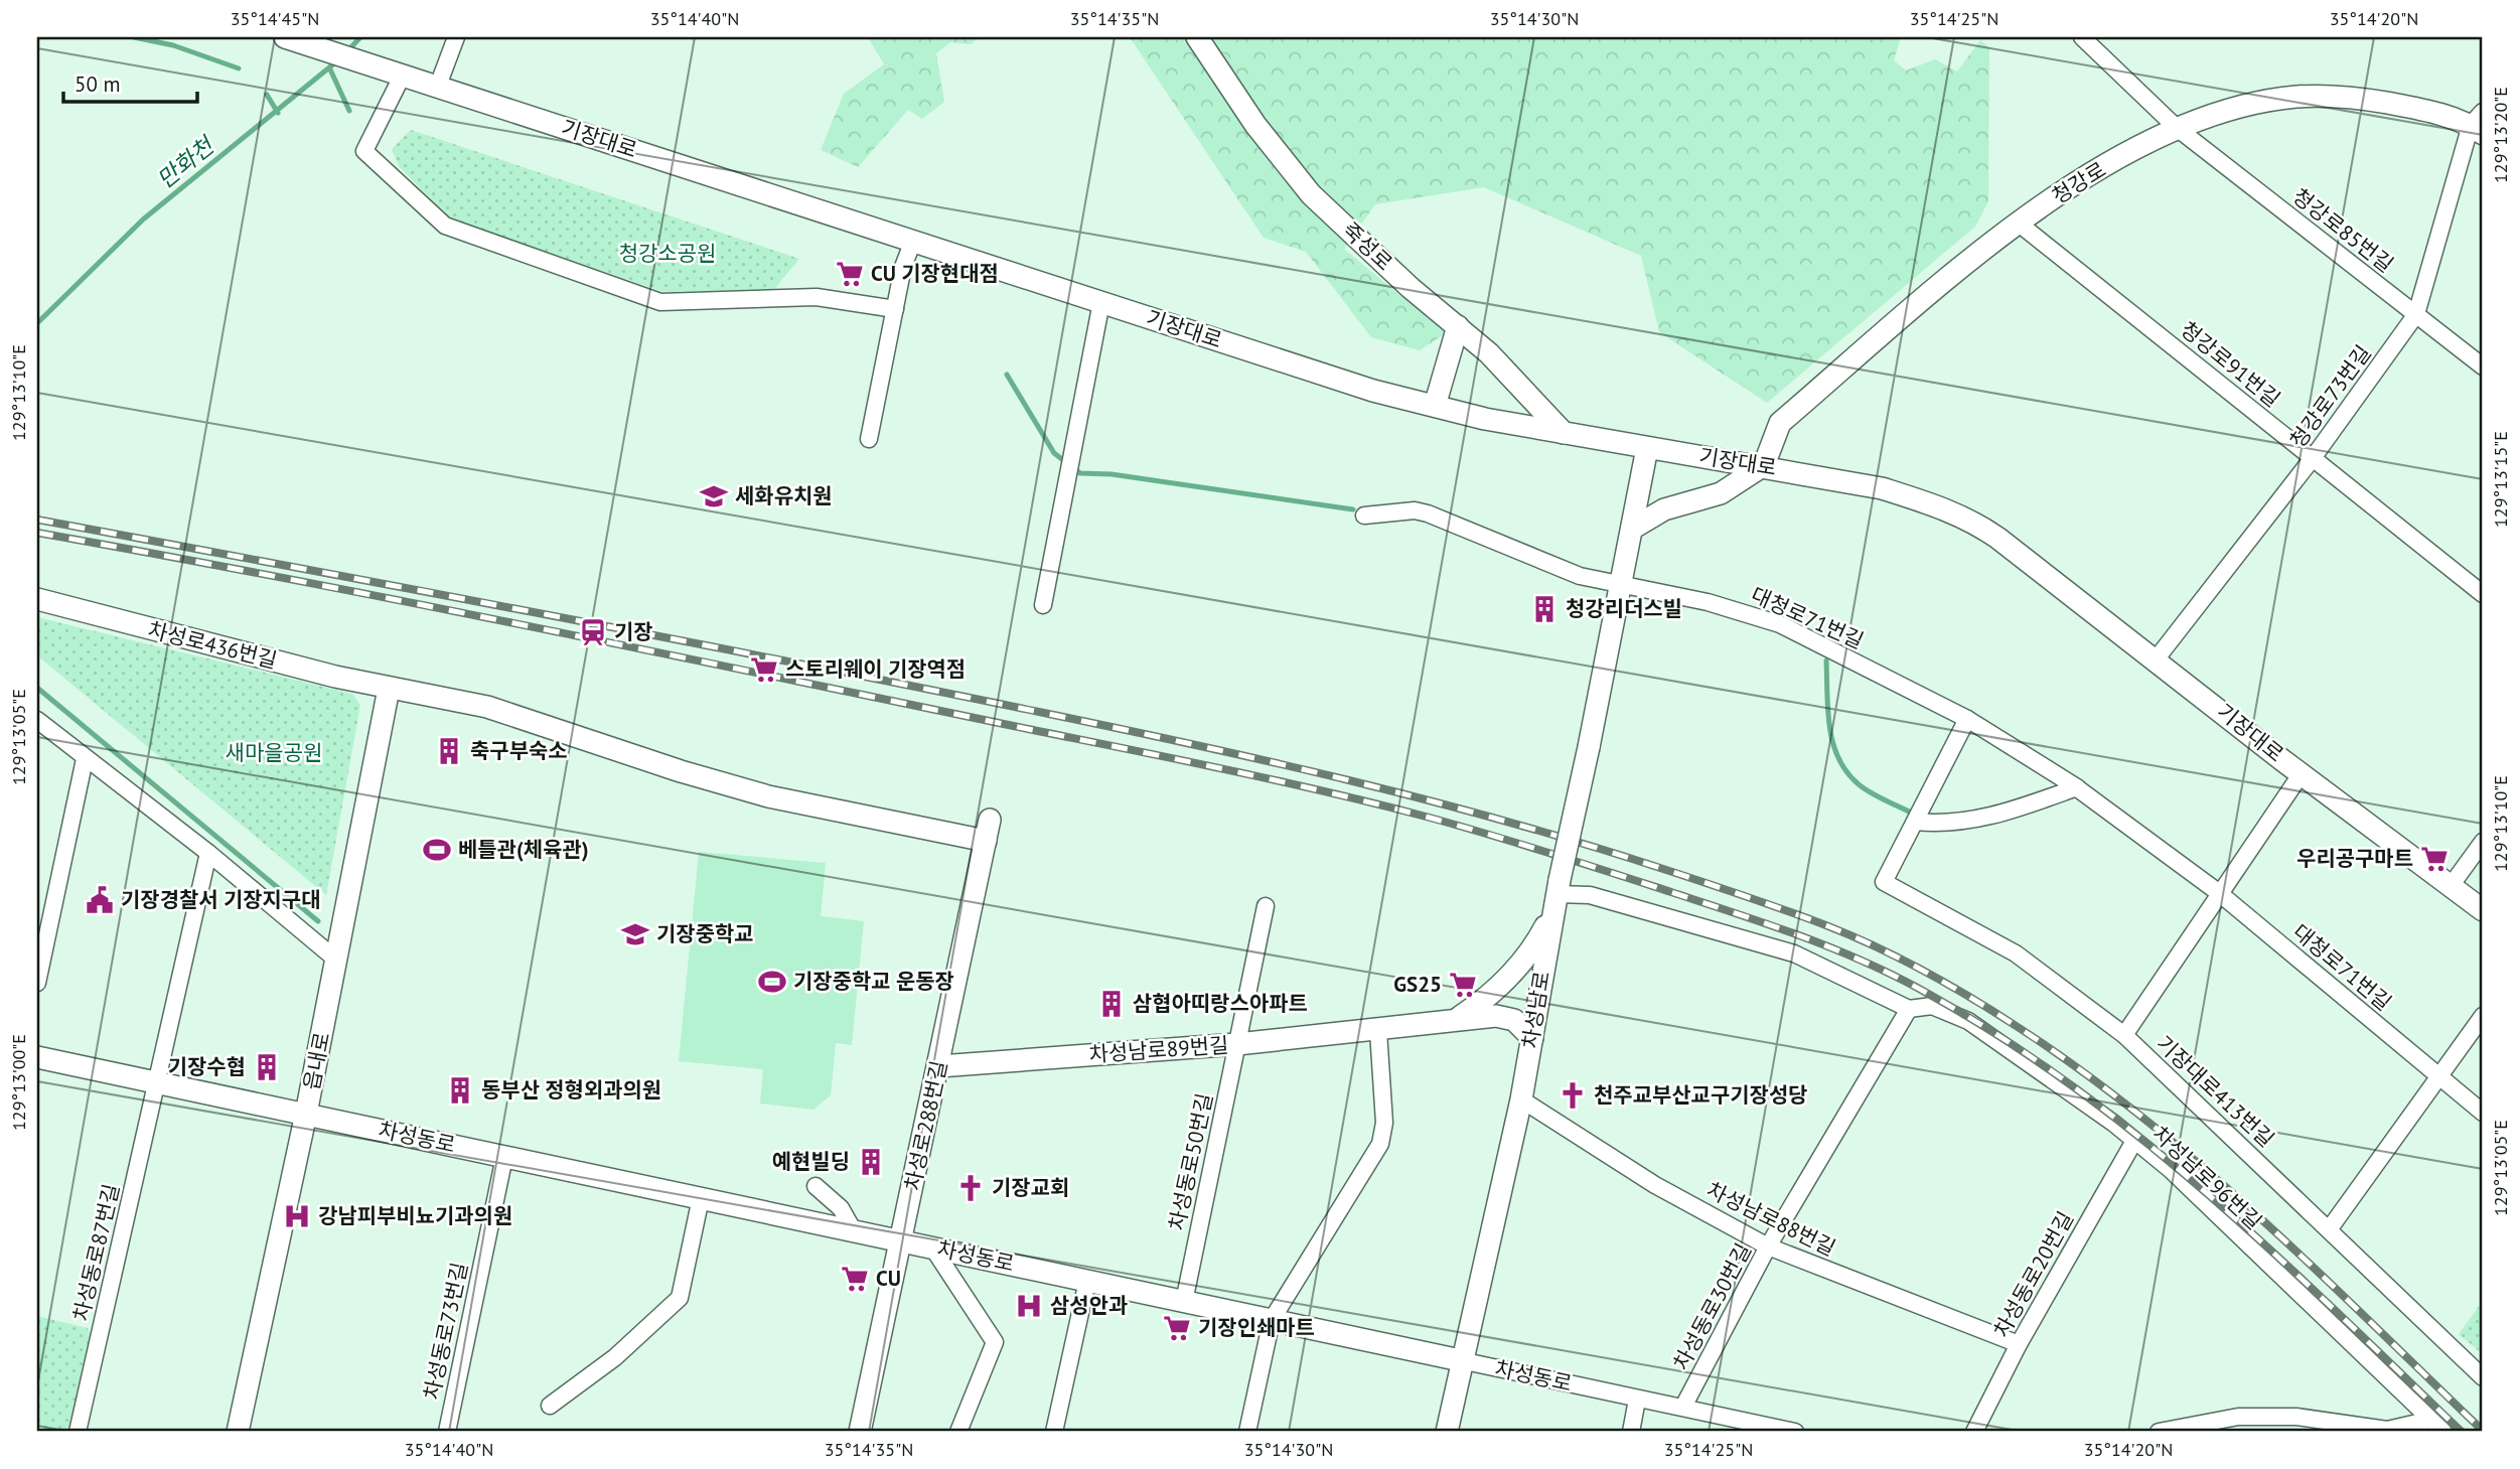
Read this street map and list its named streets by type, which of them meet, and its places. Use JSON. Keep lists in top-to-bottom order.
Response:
{
  "streets": {
    "street": [
      "기장대로",
      "청강로",
      "청강로85번길",
      "죽성로",
      "청강로91번길",
      "청강로73번길",
      "대청로71번길",
      "차성로436번길",
      "차성남로",
      "차성남로89번길",
      "읍내로",
      "기장대로413번길",
      "차성로288번길",
      "차성동로",
      "차성동로50번길",
      "차성남로96번길",
      "차성남로88번길",
      "차성동로87번길",
      "차성동로20번길",
      "차성동로30번길",
      "차성동로73번길"
    ]
  },
  "crossings": [
    ["기장대로", "청강로"],
    ["기장대로", "죽성로"],
    ["기장대로", "청강로73번길"],
    ["기장대로", "대청로71번길"],
    ["기장대로", "차성남로"],
    ["청강로", "청강로85번길"],
    ["청강로", "청강로91번길"],
    ["청강로", "청강로73번길"],
    ["청강로85번길", "청강로73번길"],
    ["청강로91번길", "청강로73번길"],
    ["대청로71번길", "차성남로"],
    ["차성로436번길", "읍내로"],
    ["차성로436번길", "차성로288번길"],
    ["차성남로", "차성남로89번길"],
    ["차성남로", "차성동로"],
    ["차성남로", "차성남로88번길"],
    ["차성남로89번길", "차성로288번길"],
    ["차성남로89번길", "차성동로50번길"],
    ["읍내로", "차성동로"],
    ["차성로288번길", "차성동로"],
    ["차성동로", "차성동로50번길"],
    ["차성동로", "차성동로87번길"],
    ["차성동로", "차성동로30번길"],
    ["차성동로", "차성동로73번길"],
    ["차성남로96번길", "차성동로20번길"],
    ["차성남로96번길", "차성동로30번길"],
    ["차성남로88번길", "차성동로20번길"],
    ["차성남로88번길", "차성동로30번길"]
  ],
  "water": ["만화천"],
  "parks": ["청강소공원", "새마을공원"],
  "places": {
    "supermarket": [
      "CU 기장현대점",
      "스토리웨이 기장역점",
      "우리공구마트",
      "GS25",
      "CU",
      "기장인쇄마트"
    ],
    "school or university": ["세화유치원", "기장중학교"],
    "building": [
      "청강리더스빌",
      "축구부숙소",
      "삼협아띠랑스아파트",
      "기장수협",
      "동부산 정형외과의원",
      "예현빌딩"
    ],
    "station": ["기장"],
    "sports": ["베틀관(체육관)", "기장중학교 운동장"],
    "public building": ["기장경찰서 기장지구대"],
    "church": ["천주교부산교구기장성당", "기장교회"],
    "hospital": ["강남피부비뇨기과의원", "삼성안과"]
  },
  "scale_bar": "50 m",
  "coordinates": [
    "35°14'45\"N",
    "35°14'40\"N",
    "35°14'35\"N",
    "35°14'30\"N",
    "35°14'25\"N",
    "35°14'20\"N",
    "129°13'20\"E",
    "129°13'10\"E",
    "129°13'15\"E",
    "129°13'05\"E",
    "129°13'00\"E"
  ]
}
